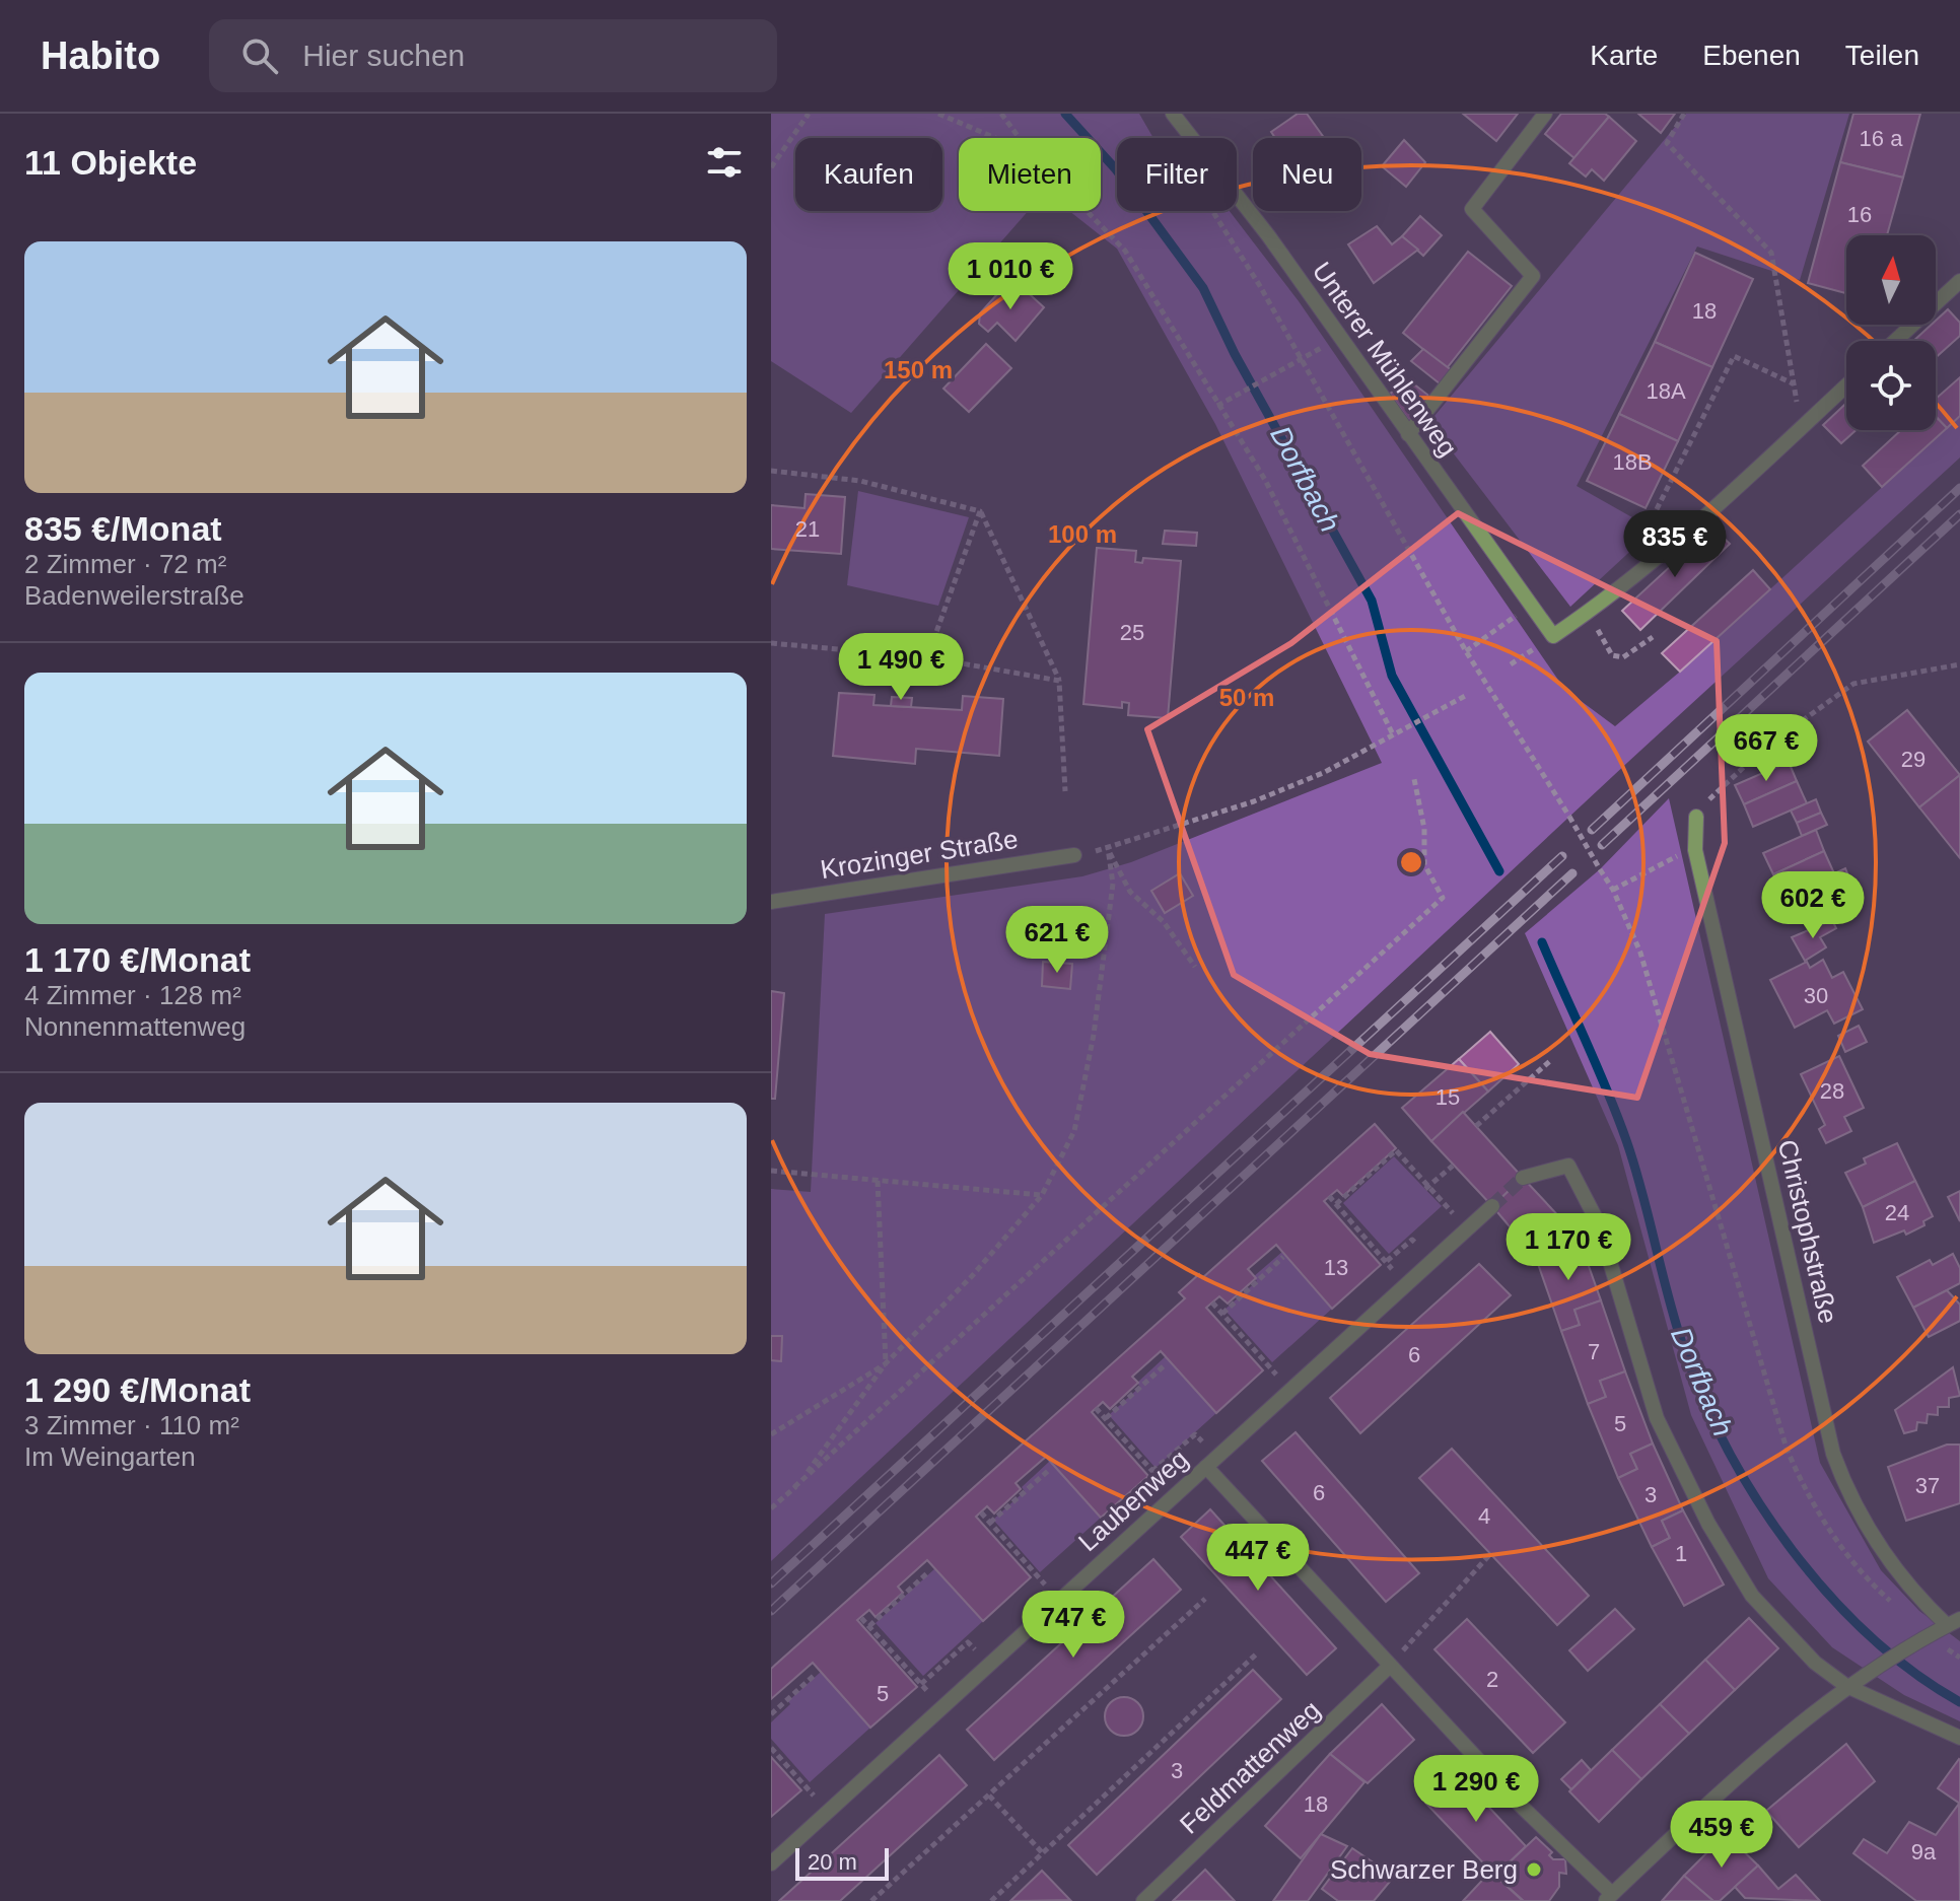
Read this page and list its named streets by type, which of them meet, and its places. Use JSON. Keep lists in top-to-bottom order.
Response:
{
  "streets": {
    "street": [
      "Unterer Mühlenweg",
      "Krozinger Straße",
      "Christophstraße",
      "Laubenweg",
      "Feldmattenweg"
    ]
  },
  "water": ["Dorfbach"],
  "places": ["Schwarzer Berg"],
  "house_numbers": [
    "16 a",
    "16",
    "18",
    "18A",
    "18B",
    "21",
    "25",
    "29",
    "30",
    "28",
    "15",
    "24",
    "13",
    "7",
    "6",
    "5",
    "37",
    "6",
    "3",
    "4",
    "1",
    "2",
    "5",
    "3",
    "18",
    "9a"
  ],
  "scale_bar": "20 m",
  "north": "top",
  "page": {
    "header": "Habito",
    "search": "Hier suchen",
    "nav": ["Karte", "Ebenen", "Teilen"],
    "heading": "11 Objekte",
    "chip": [
      "Kaufen",
      "Mieten",
      "Filter",
      "Neu"
    ],
    "list": [
      {
        "name": "835 €/Monat",
        "note": "2 Zimmer · 72 m² · Badenweilerstraße"
      },
      {
        "name": "1 170 €/Monat",
        "note": "4 Zimmer · 128 m² · Nonnenmattenweg"
      },
      {
        "name": "1 290 €/Monat",
        "note": "3 Zimmer · 110 m² · Im Weingarten"
      }
    ],
    "price": [
      "1 010 €",
      "835 €",
      "1 490 €",
      "667 €",
      "602 €",
      "621 €",
      "1 170 €",
      "447 €",
      "747 €",
      "1 290 €",
      "459 €"
    ],
    "scale": "20 m"
  },
  "rings": ["150 m", "100 m", "50 m"]
}
